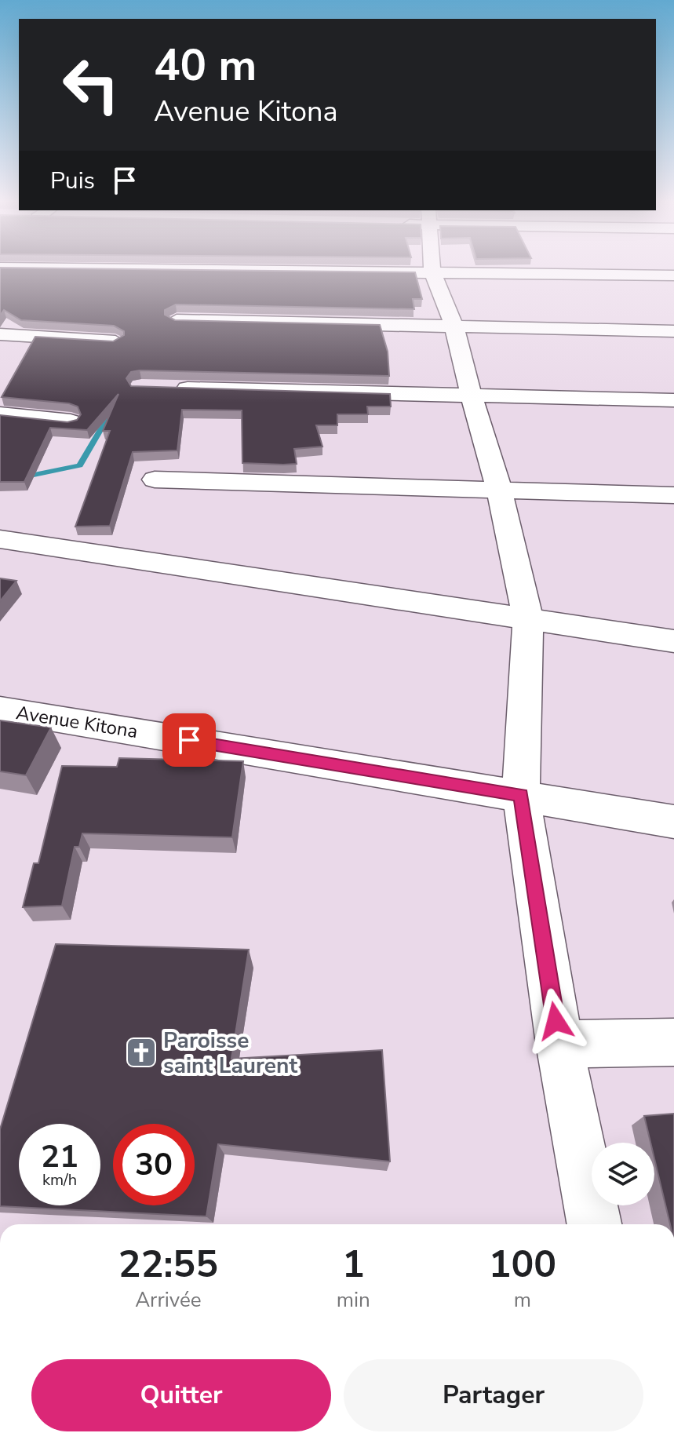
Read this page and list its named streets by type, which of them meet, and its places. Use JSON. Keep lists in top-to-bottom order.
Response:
{
  "streets": {
    "street": ["Avenue Kitona"]
  },
  "places": {
    "church": ["Paroisse saint Laurent"]
  },
  "page": {
    "turn": ["40 m", "Avenue Kitona"],
    "then": "Puis",
    "speed": "21 km/h",
    "limit": "30",
    "eta": [
      "22:55",
      "Arrivée",
      "1",
      "min",
      "100",
      "m"
    ],
    "buttons": ["Quitter", "Partager"]
  }
}
